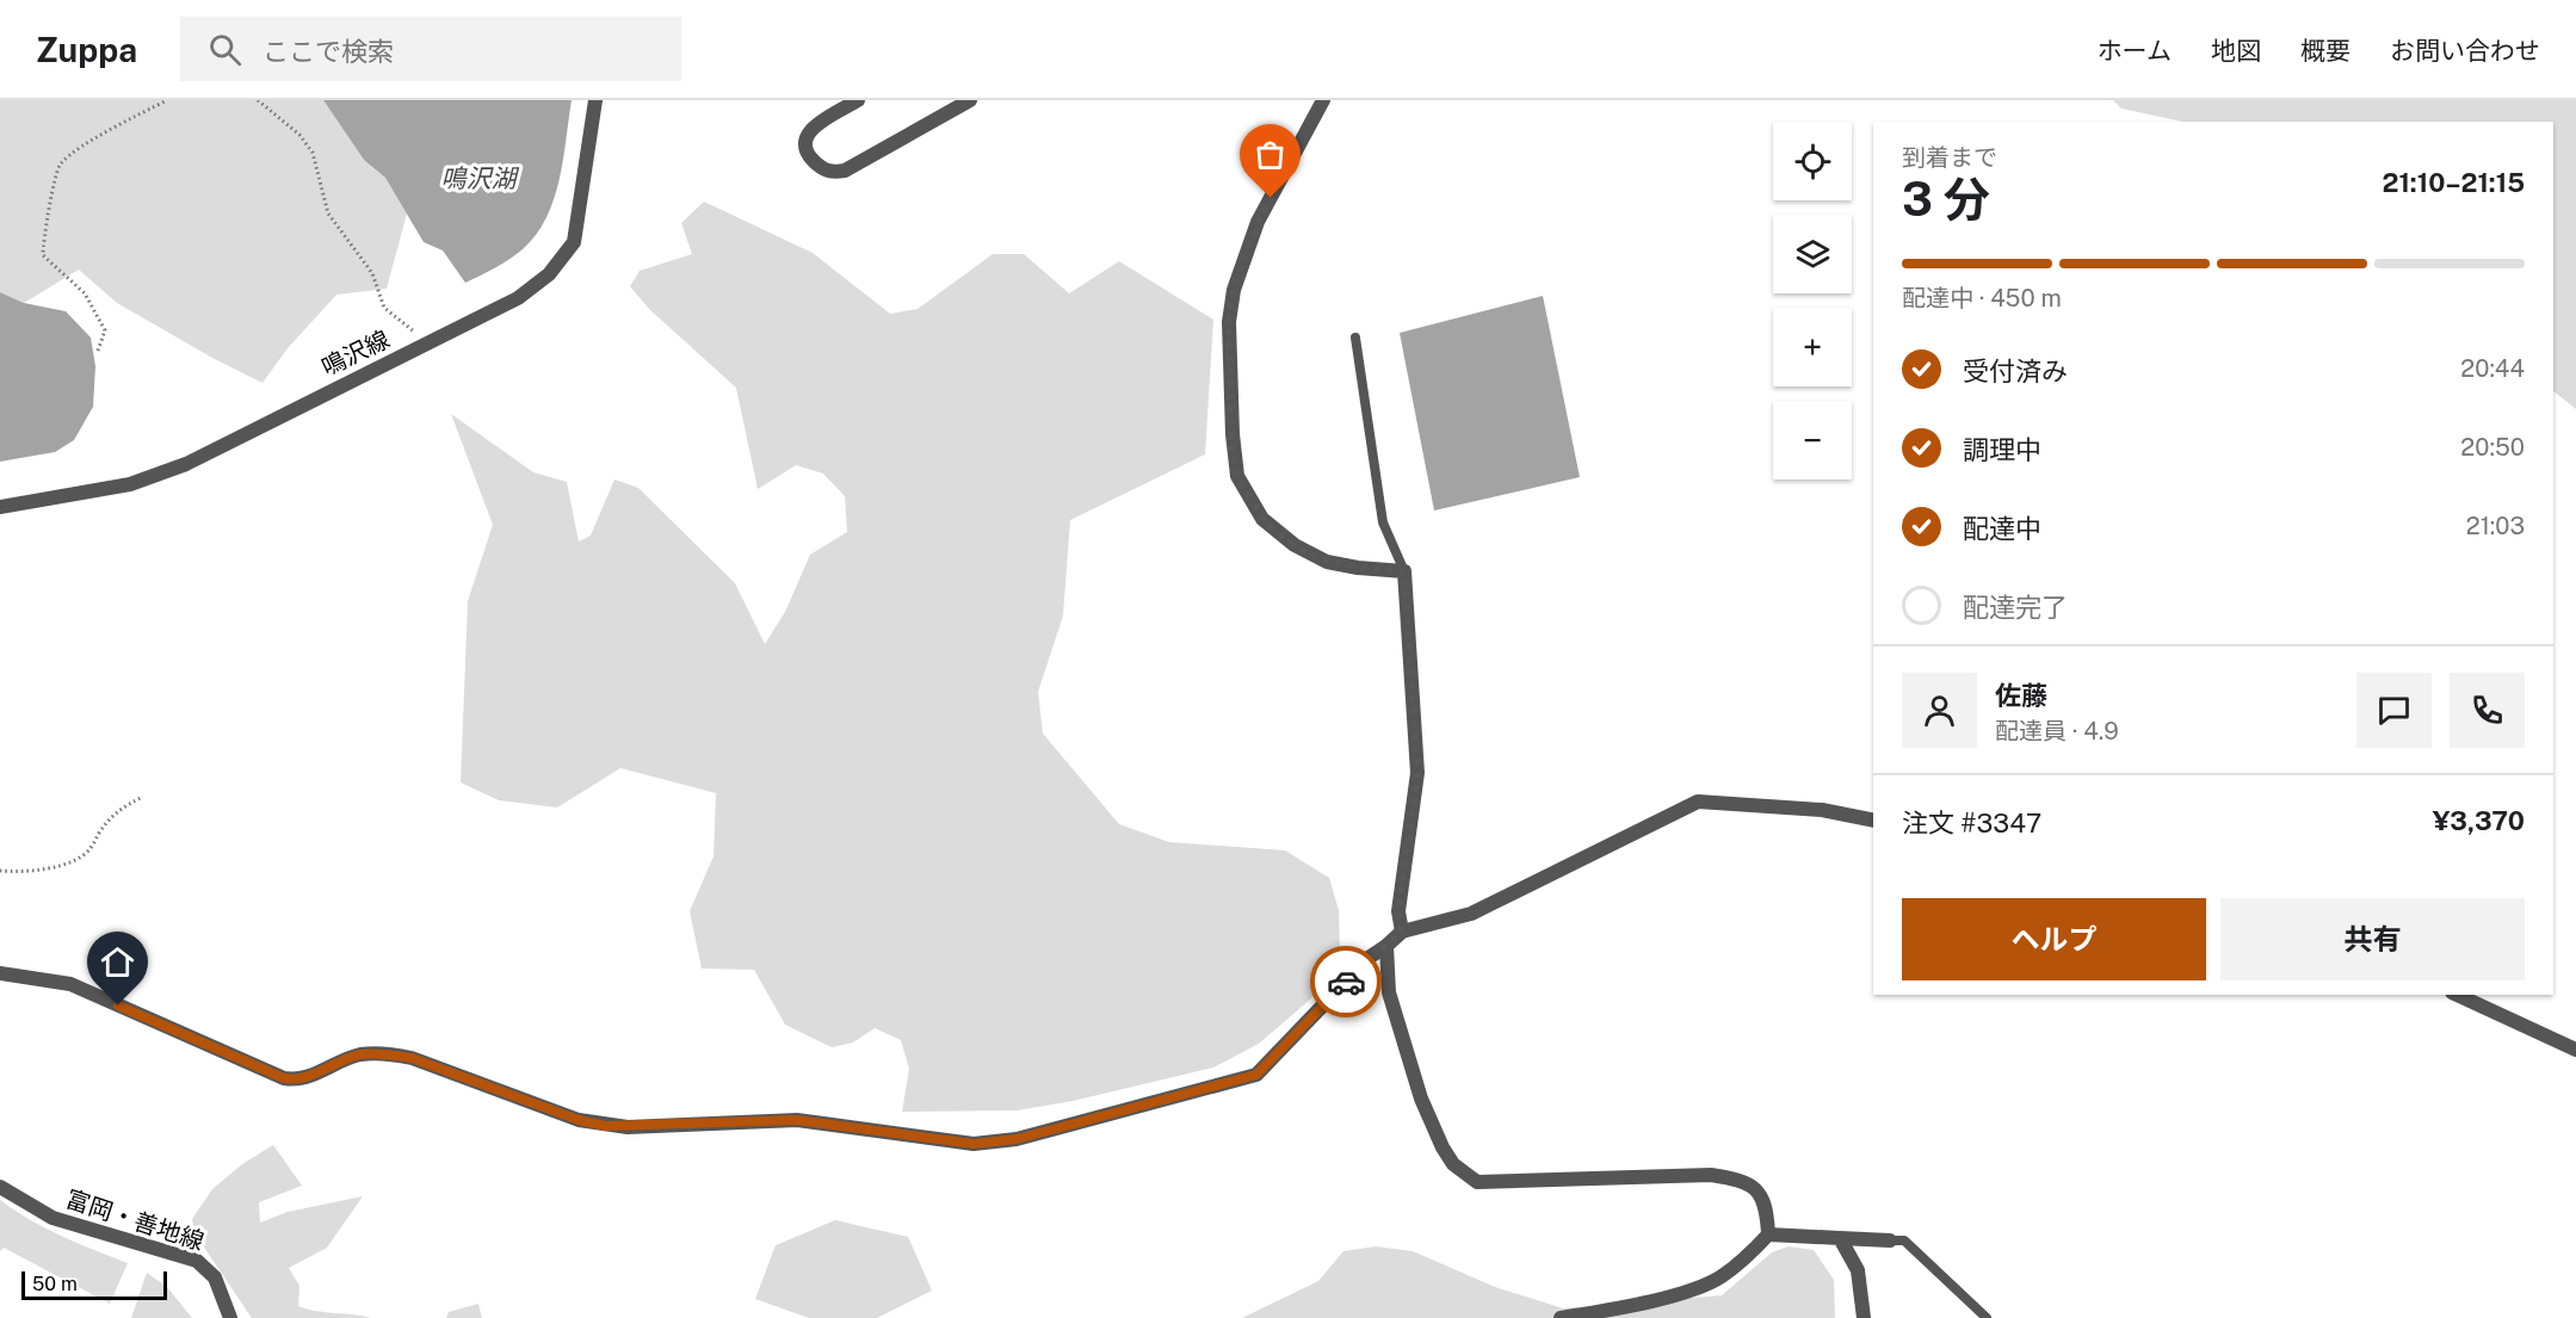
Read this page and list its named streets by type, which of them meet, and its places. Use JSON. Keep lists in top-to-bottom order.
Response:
{
  "streets": {
    "street": ["鳴沢線", "富岡・善地線"]
  },
  "water": ["鳴沢湖"],
  "scale_bar": "50 m",
  "page": {
    "header": "Zuppa",
    "search": "ここで検索",
    "nav": [
      "ホーム",
      "地図",
      "概要",
      "お問い合わせ"
    ],
    "map_buttons": ["+", "−"],
    "heading": ["3 分", "到着まで", "21:10–21:15"],
    "panel": [
      "佐藤",
      "配達員 · 4.9",
      "注文 #3347",
      "¥3,370"
    ],
    "bar": "配達中 · 450 m",
    "list": [
      ["受付済み", "20:44"],
      ["調理中", "20:50"],
      ["配達中", "21:03"],
      "配達完了"
    ],
    "buttons": ["ヘルプ", "共有"],
    "scale": "50 m"
  }
}
